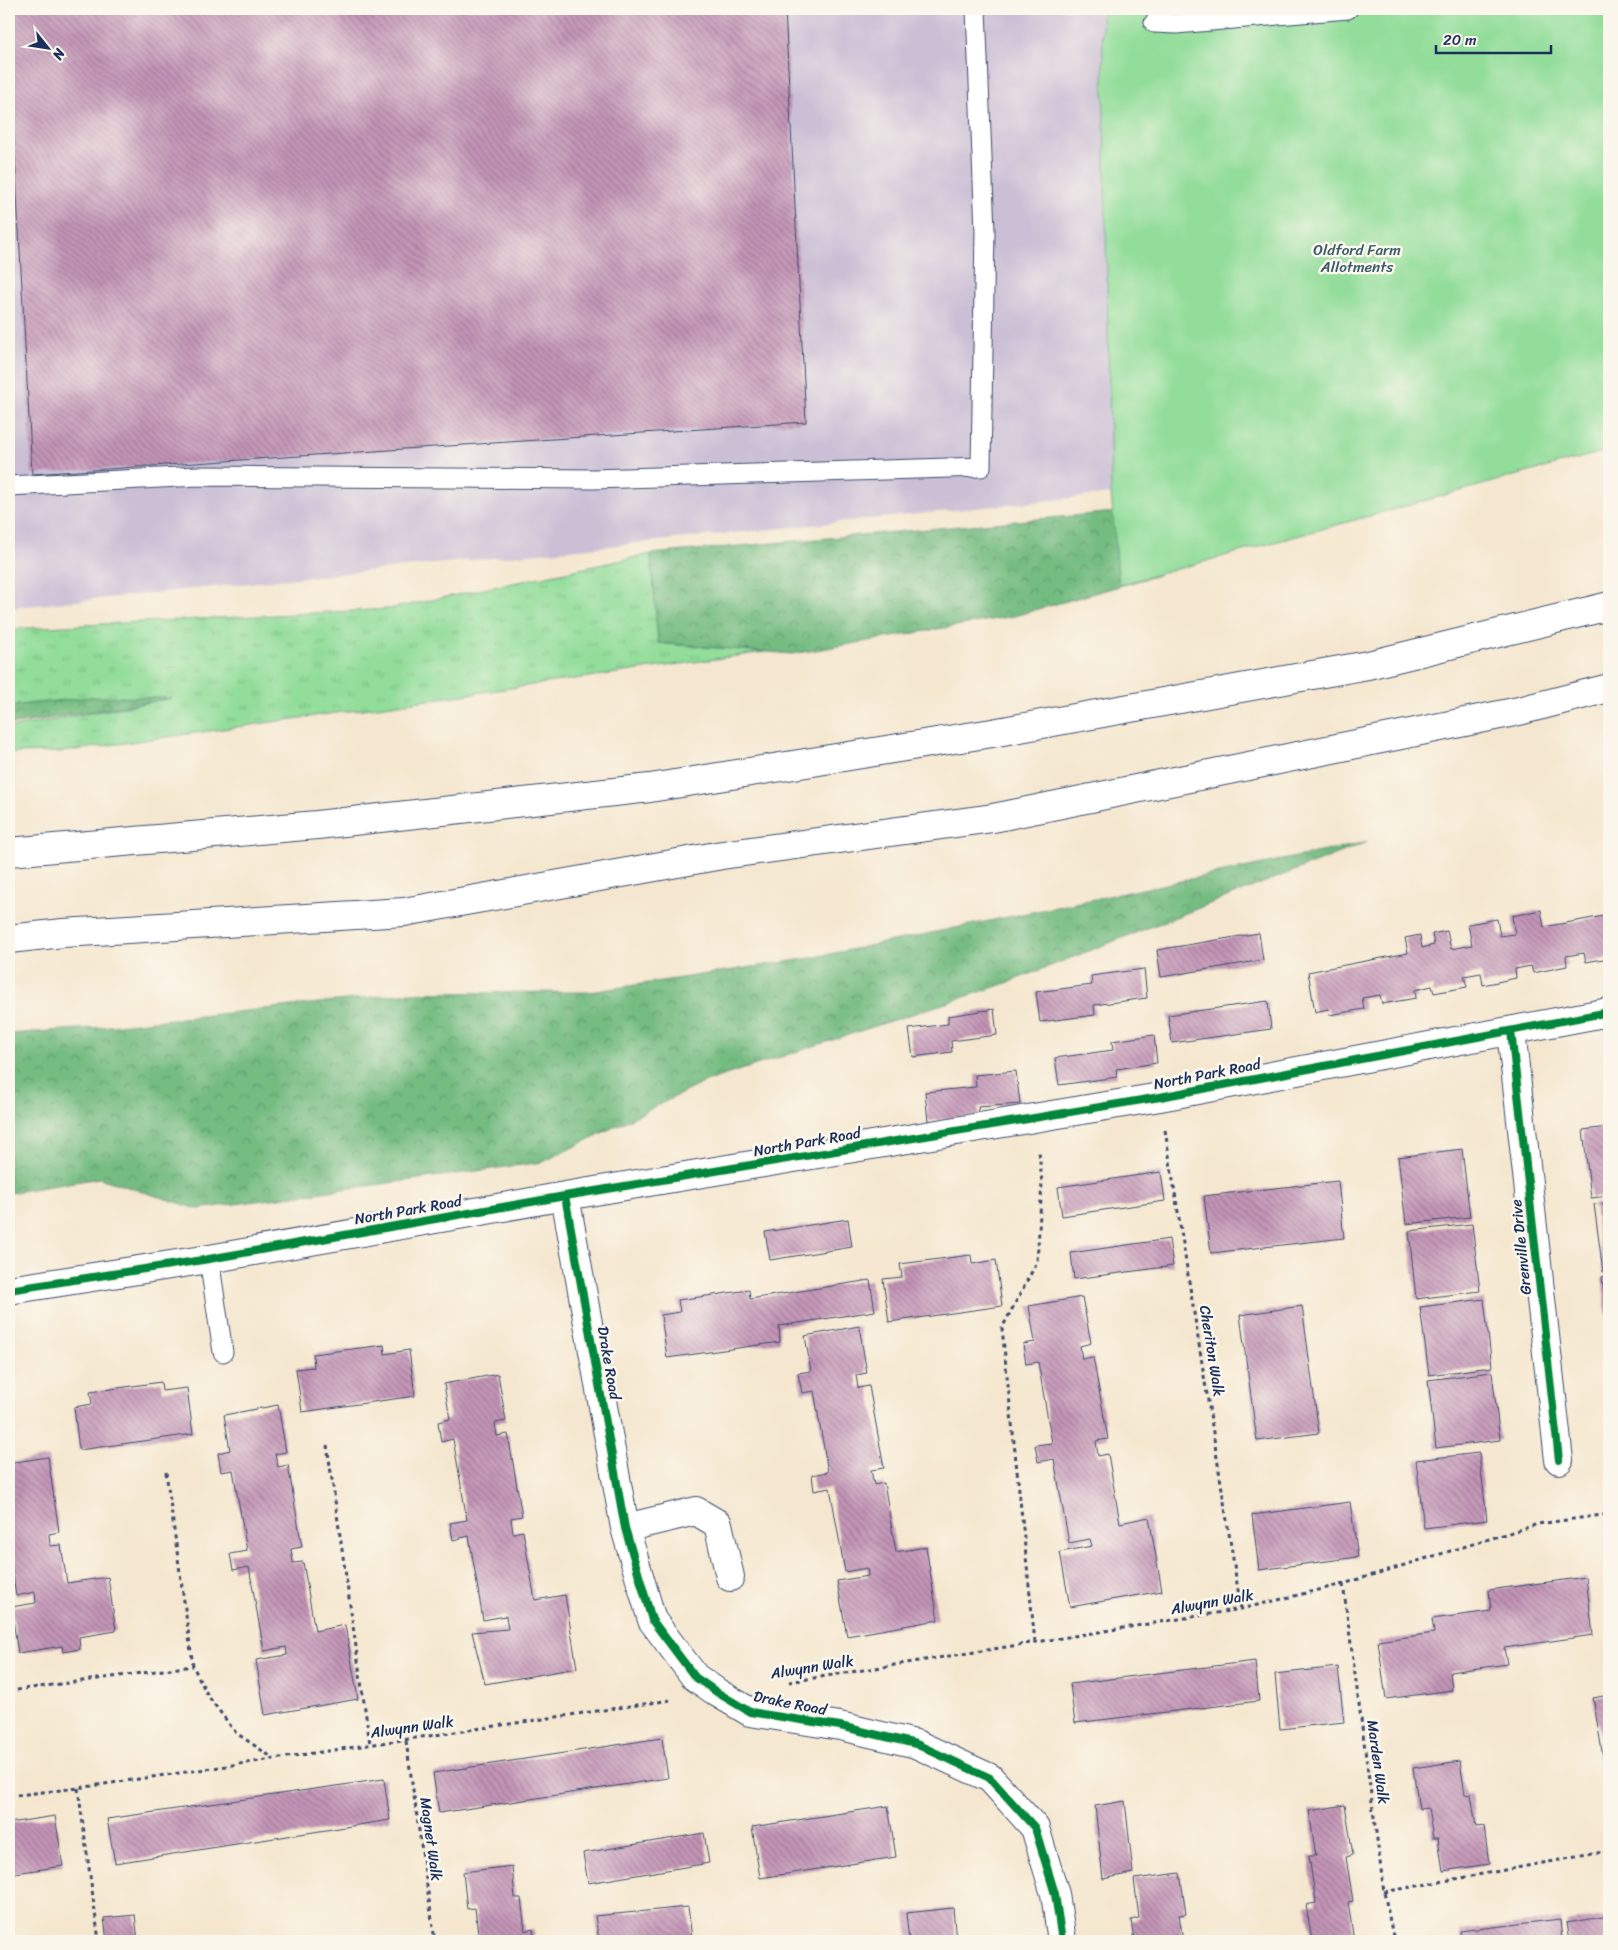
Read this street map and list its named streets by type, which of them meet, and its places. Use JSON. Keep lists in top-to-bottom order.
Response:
{
  "streets": {
    "main road": ["North Park Road", "Grenville Drive", "Drake Road"],
    "path": [
      "Cheriton Walk",
      "Alwynn Walk",
      "Marden Walk",
      "Magnet Walk"
    ]
  },
  "crossings": [
    ["North Park Road", "Grenville Drive"],
    ["North Park Road", "Cheriton Walk"],
    ["North Park Road", "Drake Road"],
    ["Cheriton Walk", "Alwynn Walk"],
    ["Drake Road", "Alwynn Walk"],
    ["Alwynn Walk", "Marden Walk"],
    ["Alwynn Walk", "Magnet Walk"]
  ],
  "parks": ["Oldford Farm Allotments"],
  "scale_bar": "20 m",
  "north": "bottom right"
}
